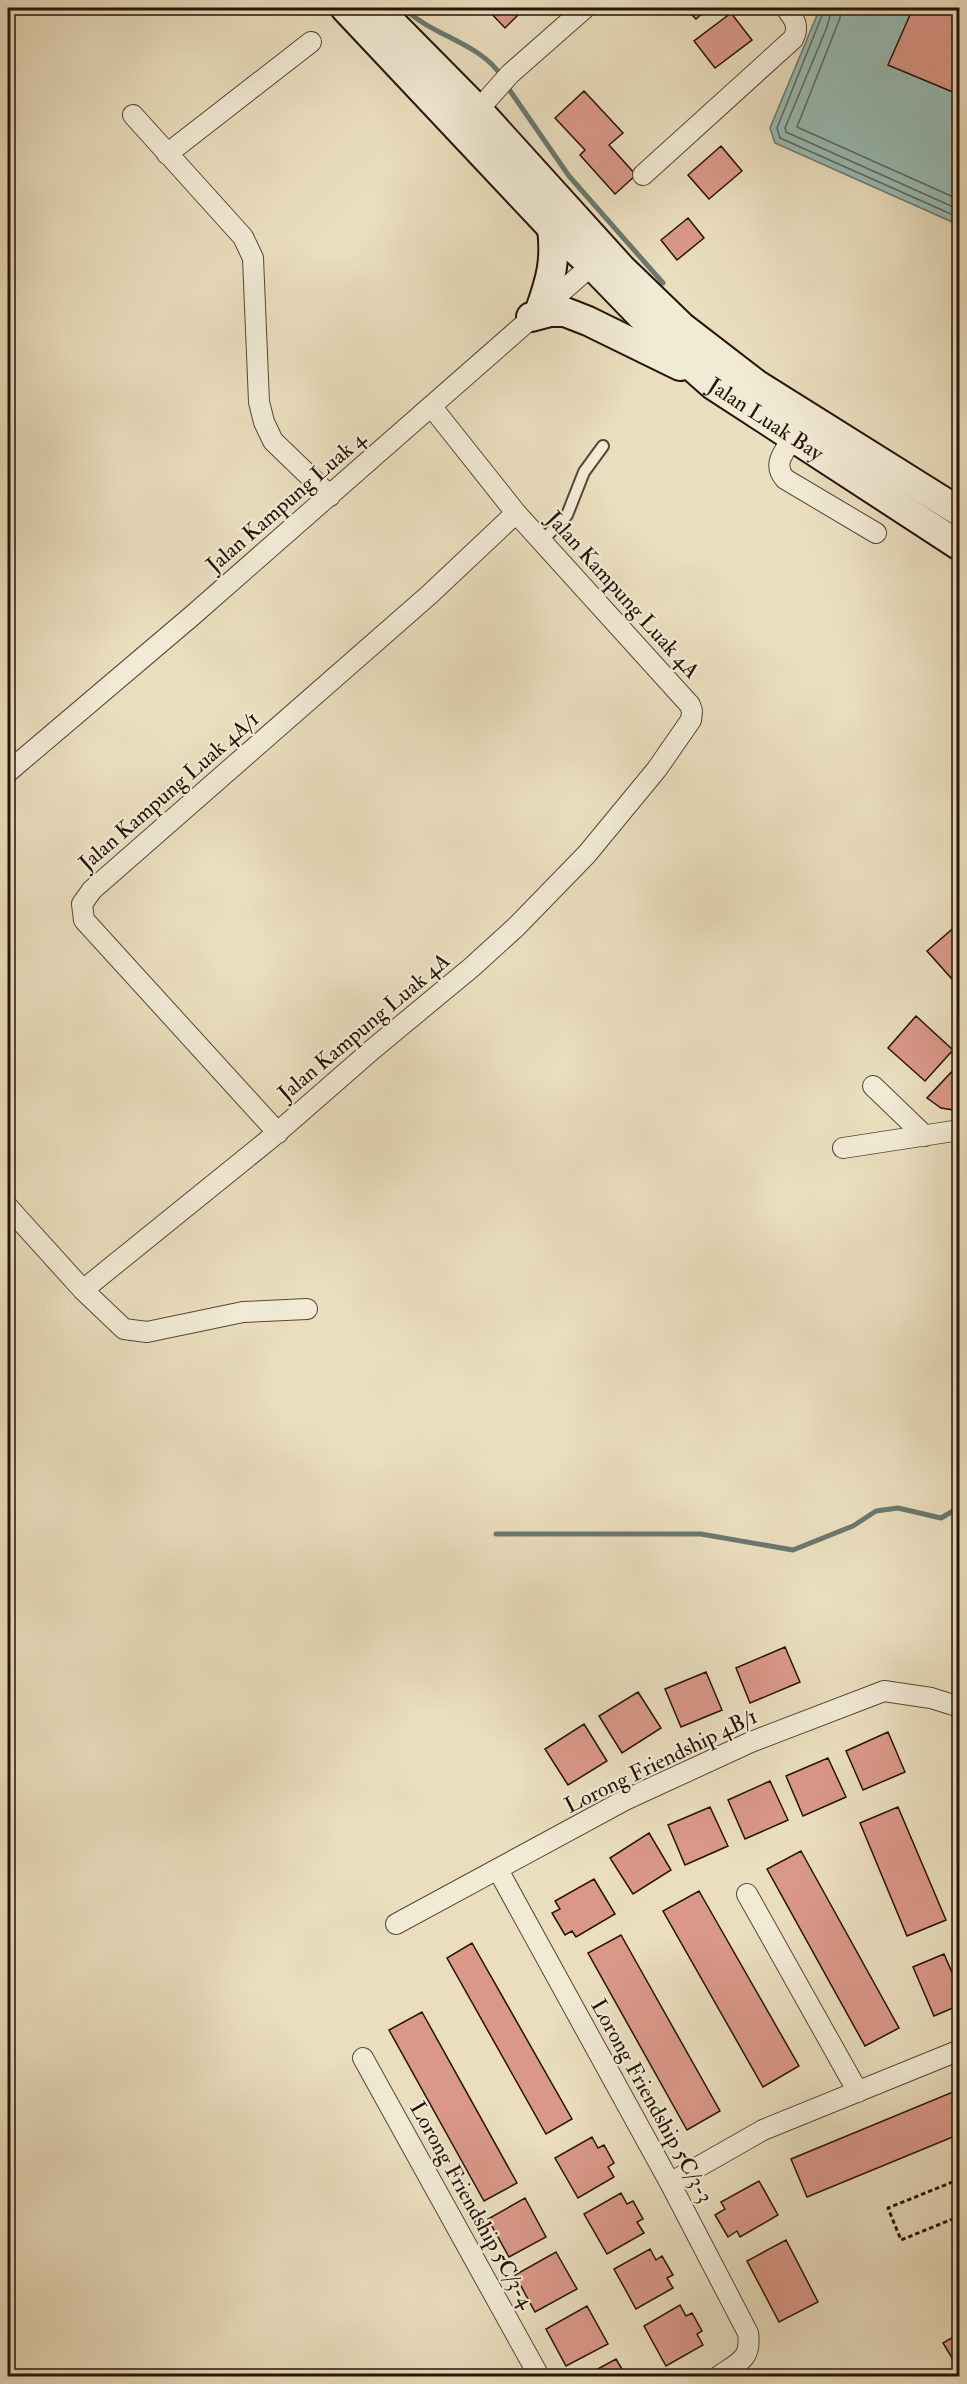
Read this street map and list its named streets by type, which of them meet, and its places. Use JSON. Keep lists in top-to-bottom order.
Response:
{
  "streets": {
    "street": [
      "Jalan Luak Bay",
      "Jalan Kampung Luak 4",
      "Jalan Kampung Luak 4A",
      "Jalan Kampung Luak 4A/1",
      "Lorong Friendship 4B/1",
      "Lorong Friendship 5C/3-3",
      "Lorong Friendship 5C/3-4"
    ]
  },
  "crossings": [
    ["Jalan Luak Bay", "Jalan Kampung Luak 4"],
    ["Jalan Kampung Luak 4", "Jalan Kampung Luak 4A"],
    ["Jalan Kampung Luak 4A", "Jalan Kampung Luak 4A/1"],
    ["Lorong Friendship 4B/1", "Lorong Friendship 5C/3-3"]
  ]
}
